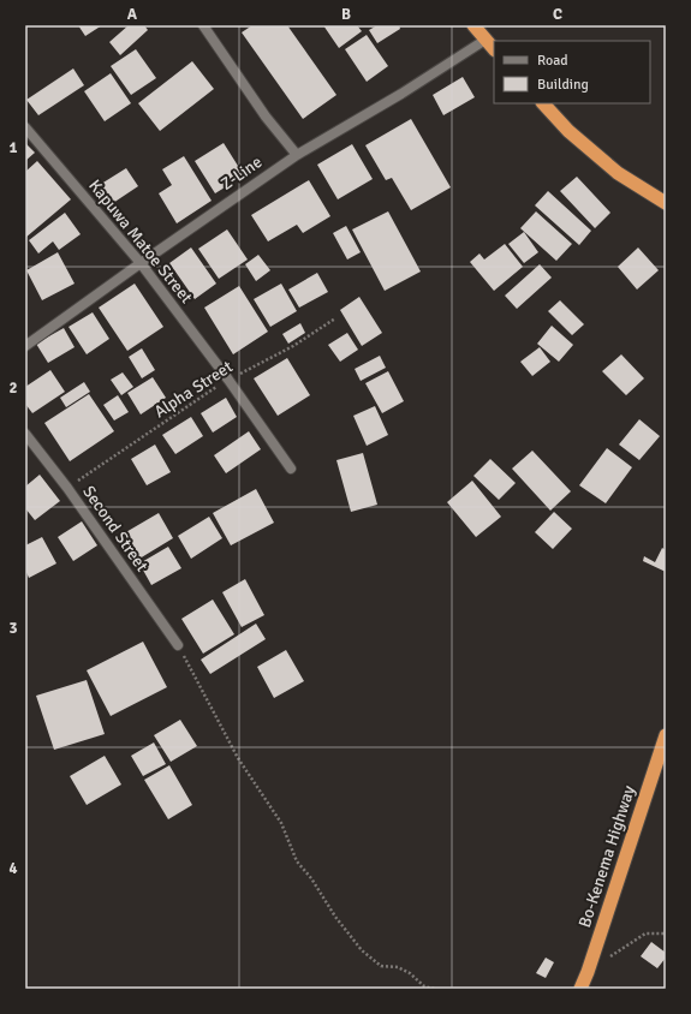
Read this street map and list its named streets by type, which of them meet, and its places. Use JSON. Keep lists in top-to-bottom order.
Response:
{
  "streets": {
    "highway": ["Bo-Kenema Highway"],
    "street": ["Z-Line", "Kapuwa Matoe Street", "Second Street"],
    "path": ["Alpha Street"]
  },
  "crossings": [
    ["Z-Line", "Kapuwa Matoe Street"],
    ["Kapuwa Matoe Street", "Alpha Street"],
    ["Alpha Street", "Second Street"]
  ],
  "legend": ["Road", "Building"],
  "grid": {
    "columns": ["A", "B", "C"],
    "rows": [
      "1",
      "2",
      "3",
      "4"
    ]
  }
}
